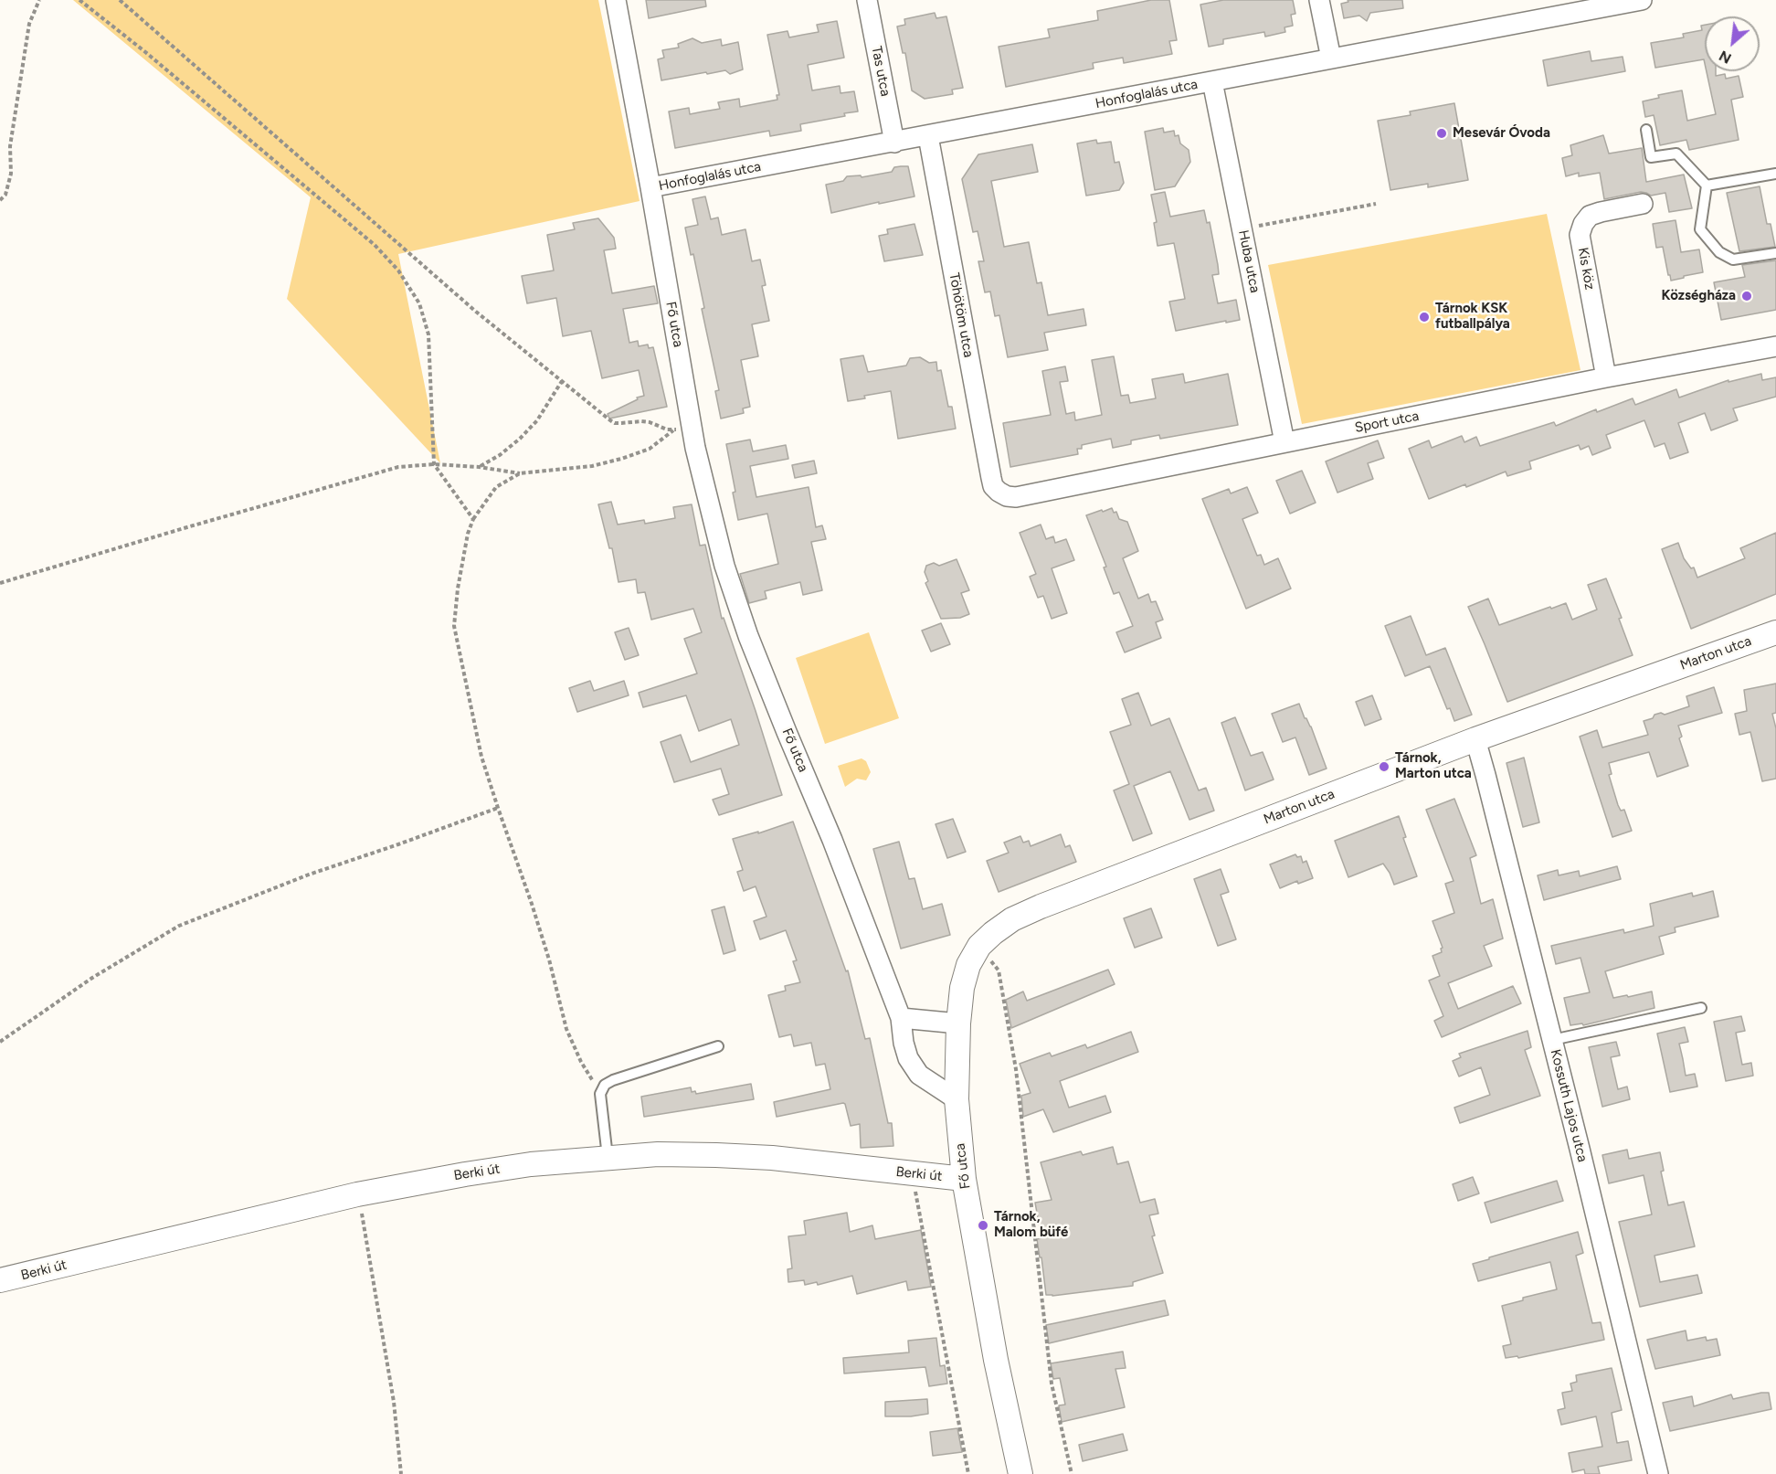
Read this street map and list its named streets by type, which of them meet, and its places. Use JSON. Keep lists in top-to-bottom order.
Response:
{
  "streets": {
    "street": [
      "Tas utca",
      "Honfoglalás utca",
      "Huba utca",
      "Kis köz",
      "Töhötöm utca",
      "Fő utca",
      "Sport utca",
      "Marton utca",
      "Kossuth Lajos utca",
      "Berki út"
    ]
  },
  "crossings": [
    ["Tas utca", "Honfoglalás utca"],
    ["Honfoglalás utca", "Huba utca"],
    ["Honfoglalás utca", "Töhötöm utca"],
    ["Honfoglalás utca", "Fő utca"],
    ["Huba utca", "Sport utca"],
    ["Kis köz", "Sport utca"],
    ["Töhötöm utca", "Sport utca"],
    ["Fő utca", "Marton utca"],
    ["Fő utca", "Berki út"],
    ["Marton utca", "Kossuth Lajos utca"]
  ],
  "places": [
    "Mesevár Óvoda",
    "Községháza",
    "Tárnok KSK futballpálya",
    "Tárnok, Marton utca",
    "Tárnok, Malom büfé"
  ],
  "north": "bottom left"
}
